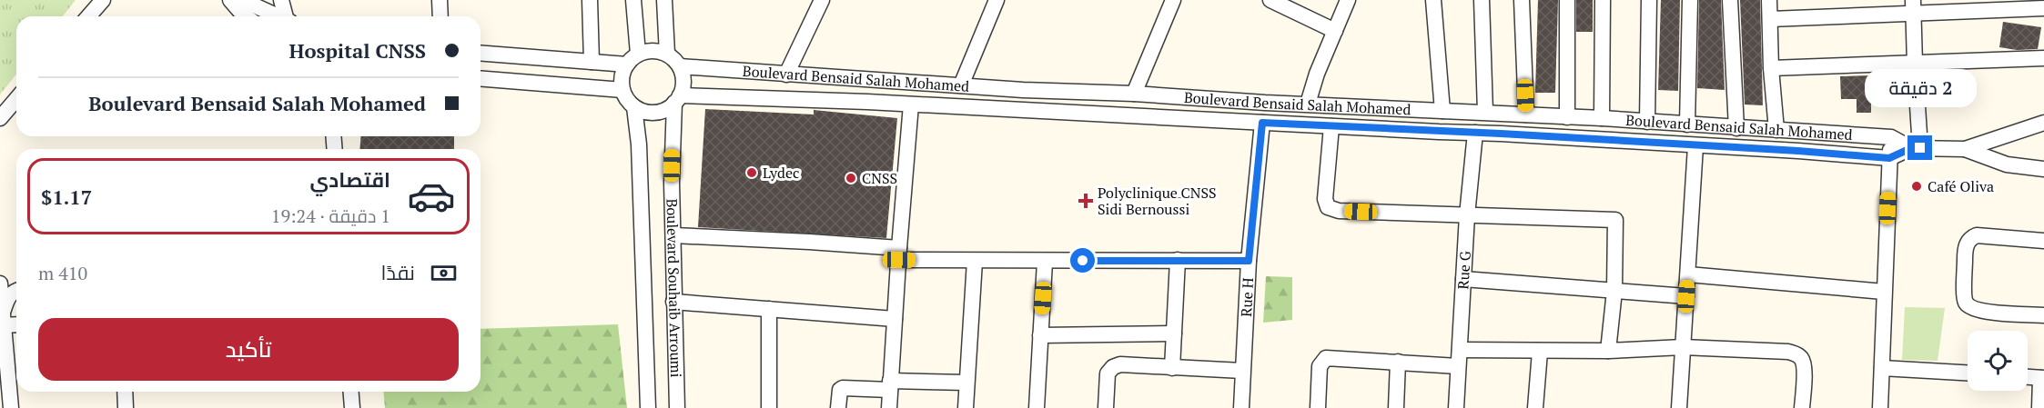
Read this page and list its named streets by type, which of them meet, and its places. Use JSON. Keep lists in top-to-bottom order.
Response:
{
  "streets": {
    "street": [
      "Boulevard Bensaid Salah Mohamed",
      "Rue G",
      "Boulevard Souhaib Arroumi",
      "Rue H"
    ]
  },
  "crossings": [
    ["Boulevard Bensaid Salah Mohamed", "Rue G"],
    ["Boulevard Bensaid Salah Mohamed", "Boulevard Souhaib Arroumi"],
    ["Boulevard Bensaid Salah Mohamed", "Rue H"]
  ],
  "places": {
    "other": ["Lydec", "CNSS", "Café Oliva"],
    "health": ["Polyclinique ِCNSS Sidi Bernoussi"]
  },
  "page": {
    "banner": ["Hospital CNSS", "Boulevard Bensaid Salah Mohamed"],
    "bubble": "2 دقيقة",
    "list": [
      {
        "name": "اقتصادي",
        "note": "1 دقيقة · 19:24",
        "value": "$1.17"
      }
    ],
    "pay": ["نقدًا", "410 m"],
    "buttons": "تأكيد"
  }
}
